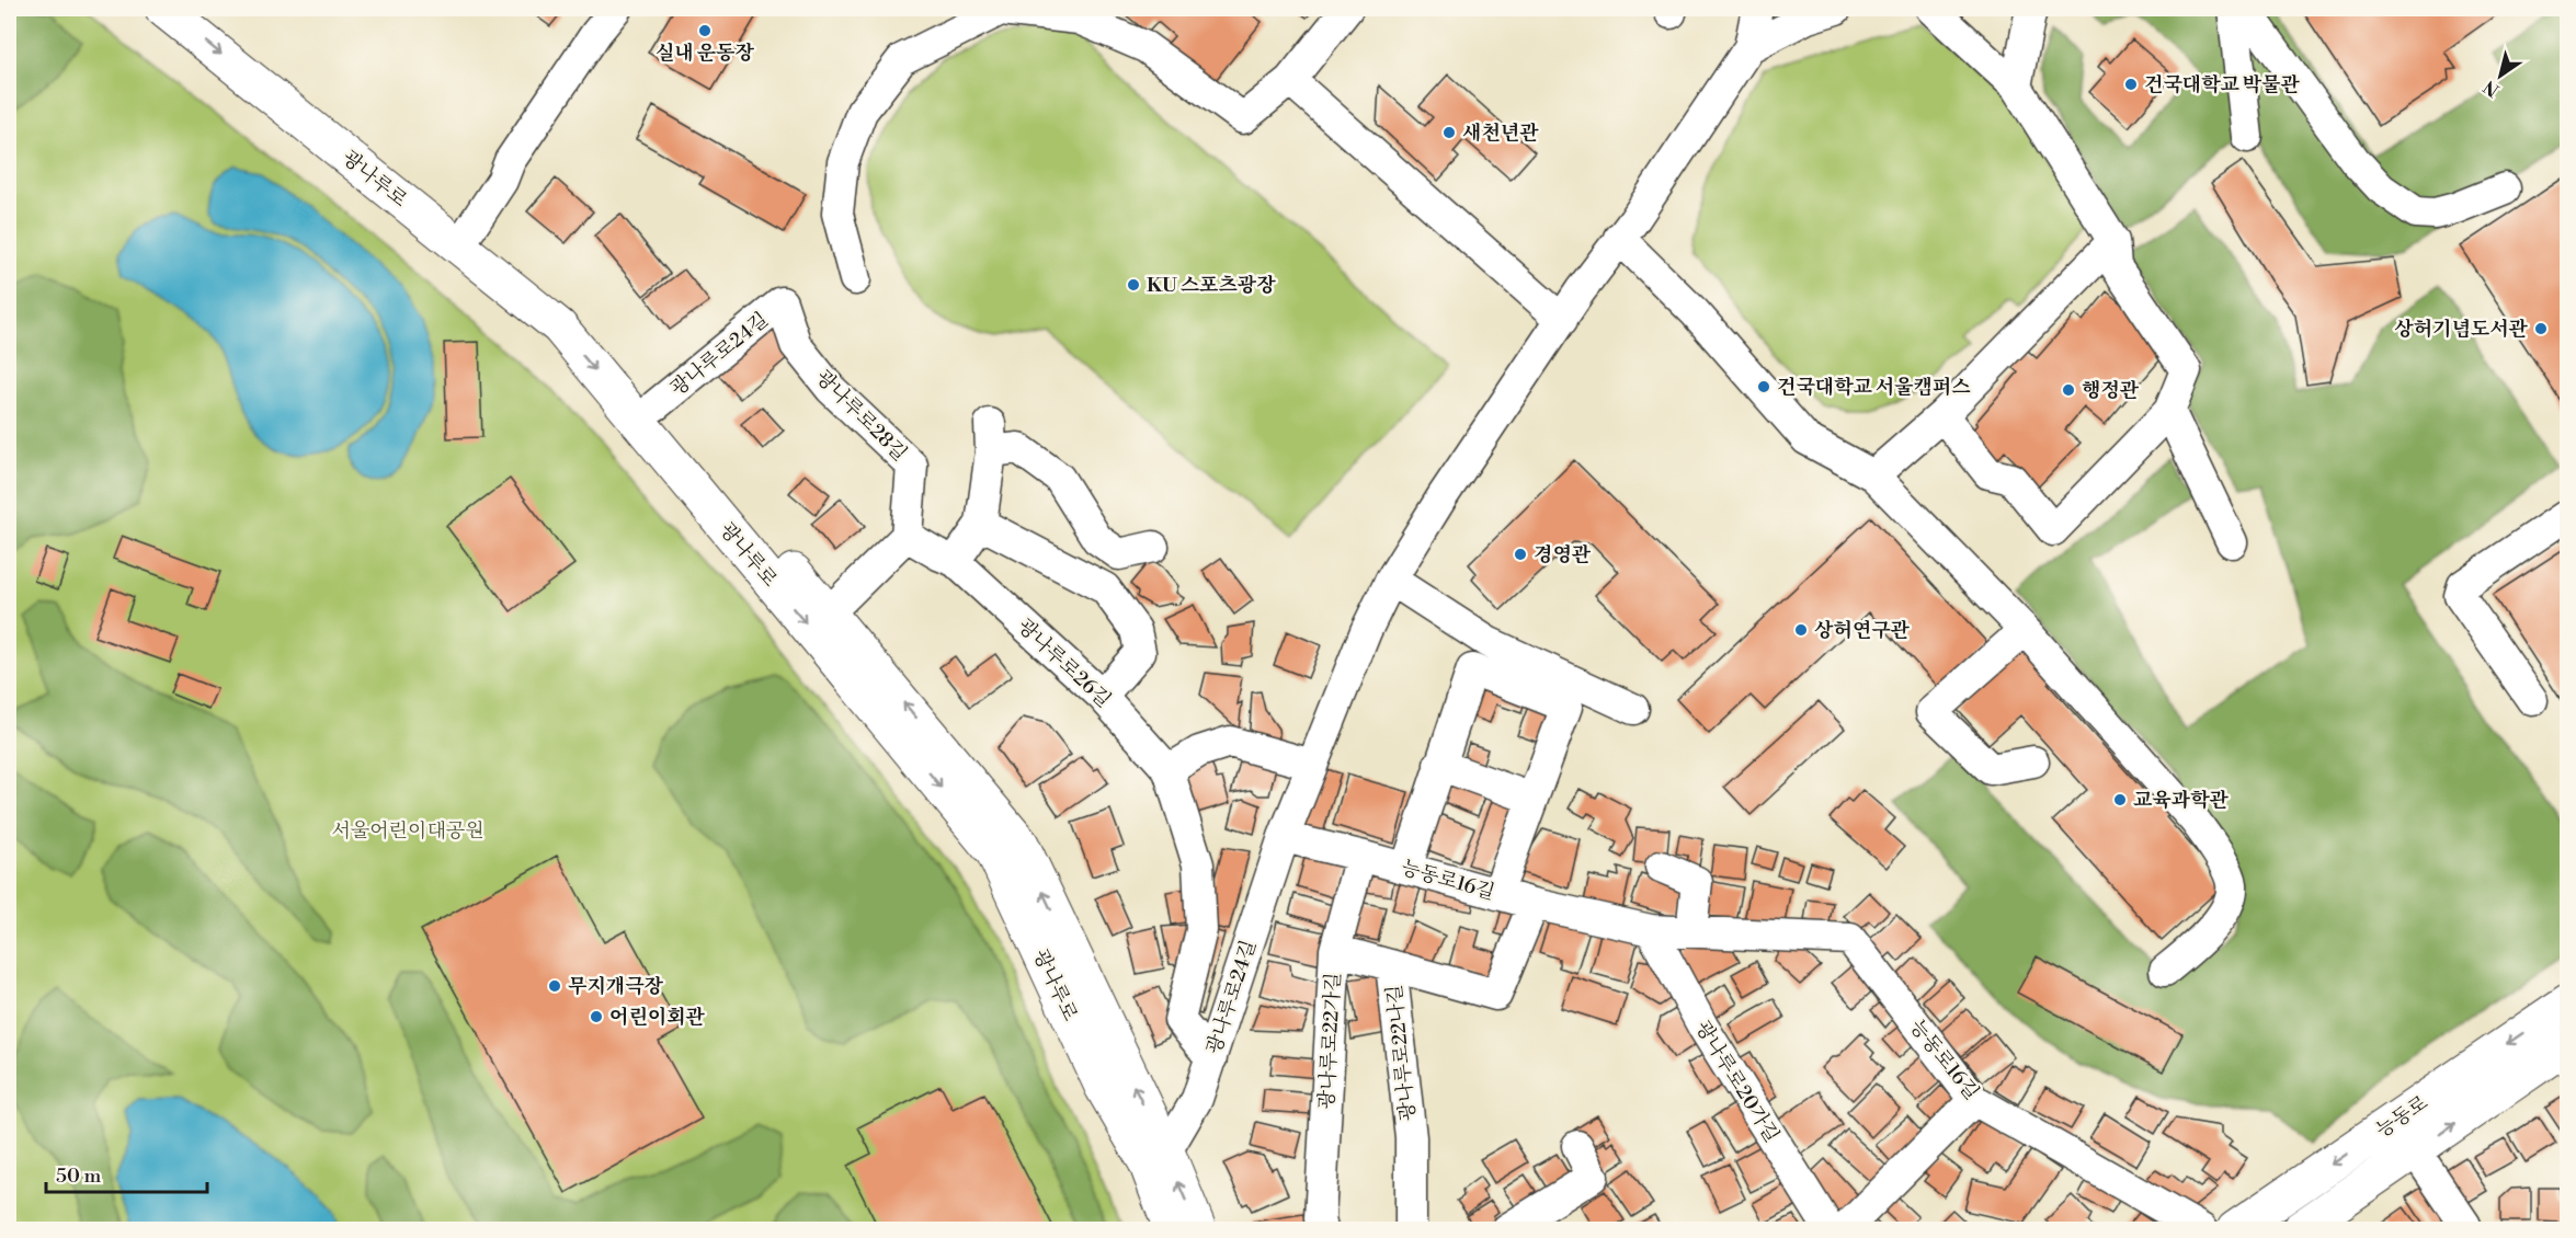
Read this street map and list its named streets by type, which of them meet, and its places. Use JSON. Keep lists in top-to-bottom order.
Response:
{
  "streets": {
    "main road": ["광나루로", "능동로"],
    "street": [
      "광나루로24길",
      "광나루로28길",
      "광나루로26길",
      "능동로16길",
      "광나루로22가길",
      "광나루로22나길",
      "광나루로20가길"
    ]
  },
  "crossings": [
    ["광나루로", "광나루로24길"],
    ["광나루로24길", "광나루로28길"],
    ["광나루로24길", "능동로16길"],
    ["광나루로28길", "광나루로26길"],
    ["능동로16길", "광나루로22가길"],
    ["능동로16길", "광나루로22나길"],
    ["능동로16길", "광나루로20가길"]
  ],
  "parks": ["서울어린이대공원"],
  "places": [
    "실내 운동장",
    "건국대학교 박물관",
    "새천년관",
    "KU 스포츠광장",
    "상허기념도서관",
    "건국대학교 서울캠퍼스",
    "행정관",
    "경영관",
    "상허연구관",
    "교육과학관",
    "무지개극장",
    "어린이회관"
  ],
  "scale_bar": "50 m",
  "north": "bottom left"
}
